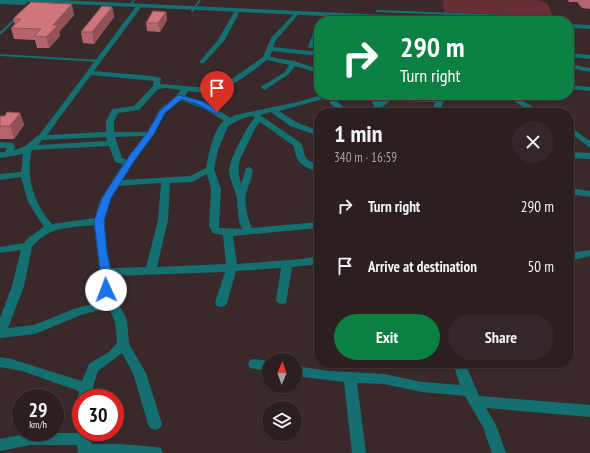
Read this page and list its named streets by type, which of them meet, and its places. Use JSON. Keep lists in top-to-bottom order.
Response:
{
  "north": "top",
  "page": {
    "turn": ["290 m", "Turn right"],
    "heading": ["1 min", "340 m · 16:59"],
    "list": [
      {
        "name": "Turn right",
        "value": "290 m"
      },
      {
        "name": "Arrive at destination",
        "value": "50 m"
      }
    ],
    "buttons": ["Exit", "Share"],
    "speed": "29 km/h",
    "limit": "30"
  }
}
